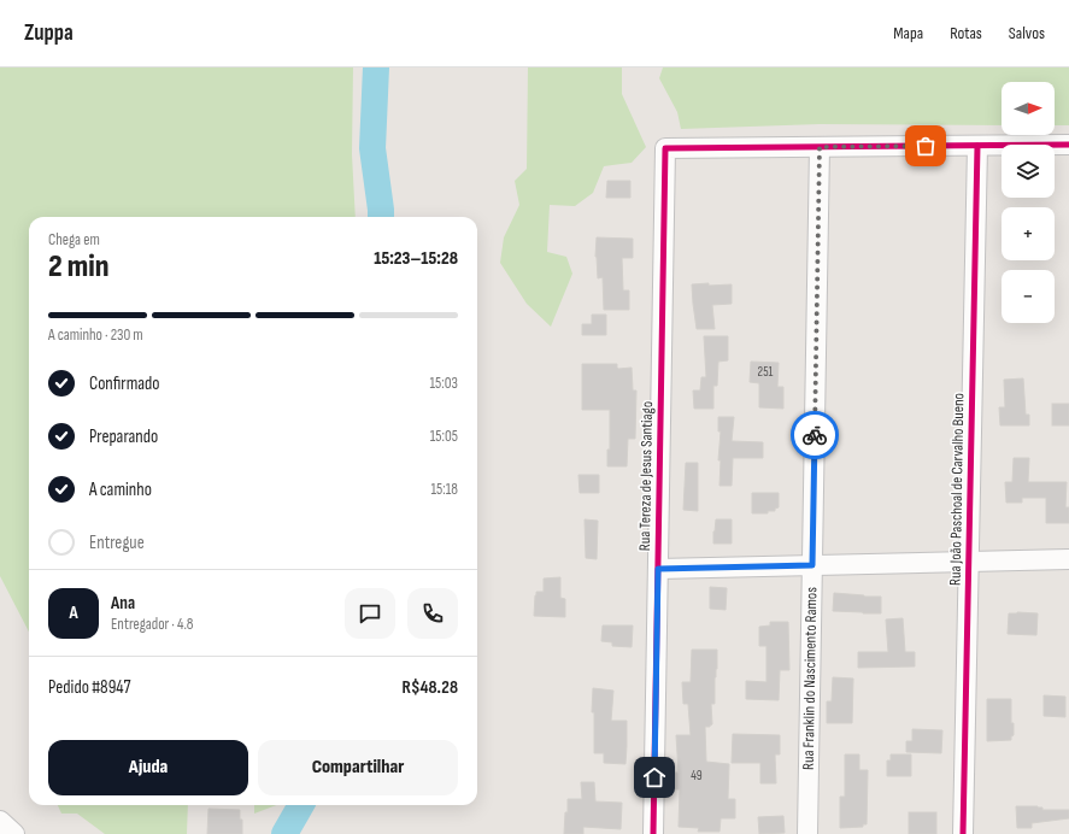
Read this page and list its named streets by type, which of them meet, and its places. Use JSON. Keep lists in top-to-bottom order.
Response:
{
  "streets": {
    "street": ["Rua Tereza de Jesus Santiago", "Rua João Paschoal de Carvalho Bueno", "Rua Franklin do Nascimento Ramos"]
  },
  "crossings": [
    ["Rua Tereza de Jesus Santiago", "Rua Franklin do Nascimento Ramos"]
  ],
  "house_numbers": ["251", "49"],
  "north": "right",
  "page": {
    "header": "Zuppa",
    "nav": ["Mapa", "Rotas", "Salvos"],
    "map_buttons": ["+", "−"],
    "heading": ["2 min", "Chega em", "15:23–15:28"],
    "panel": [
      "Ana",
      "Entregador · 4.8",
      "Pedido #8947",
      "R$48.28"
    ],
    "bar": "A caminho · 230 m",
    "list": [
      ["Confirmado", "15:03"],
      ["Preparando", "15:05"],
      ["A caminho", "15:18"],
      "Entregue"
    ],
    "round": "A",
    "buttons": ["Ajuda", "Compartilhar"]
  }
}
